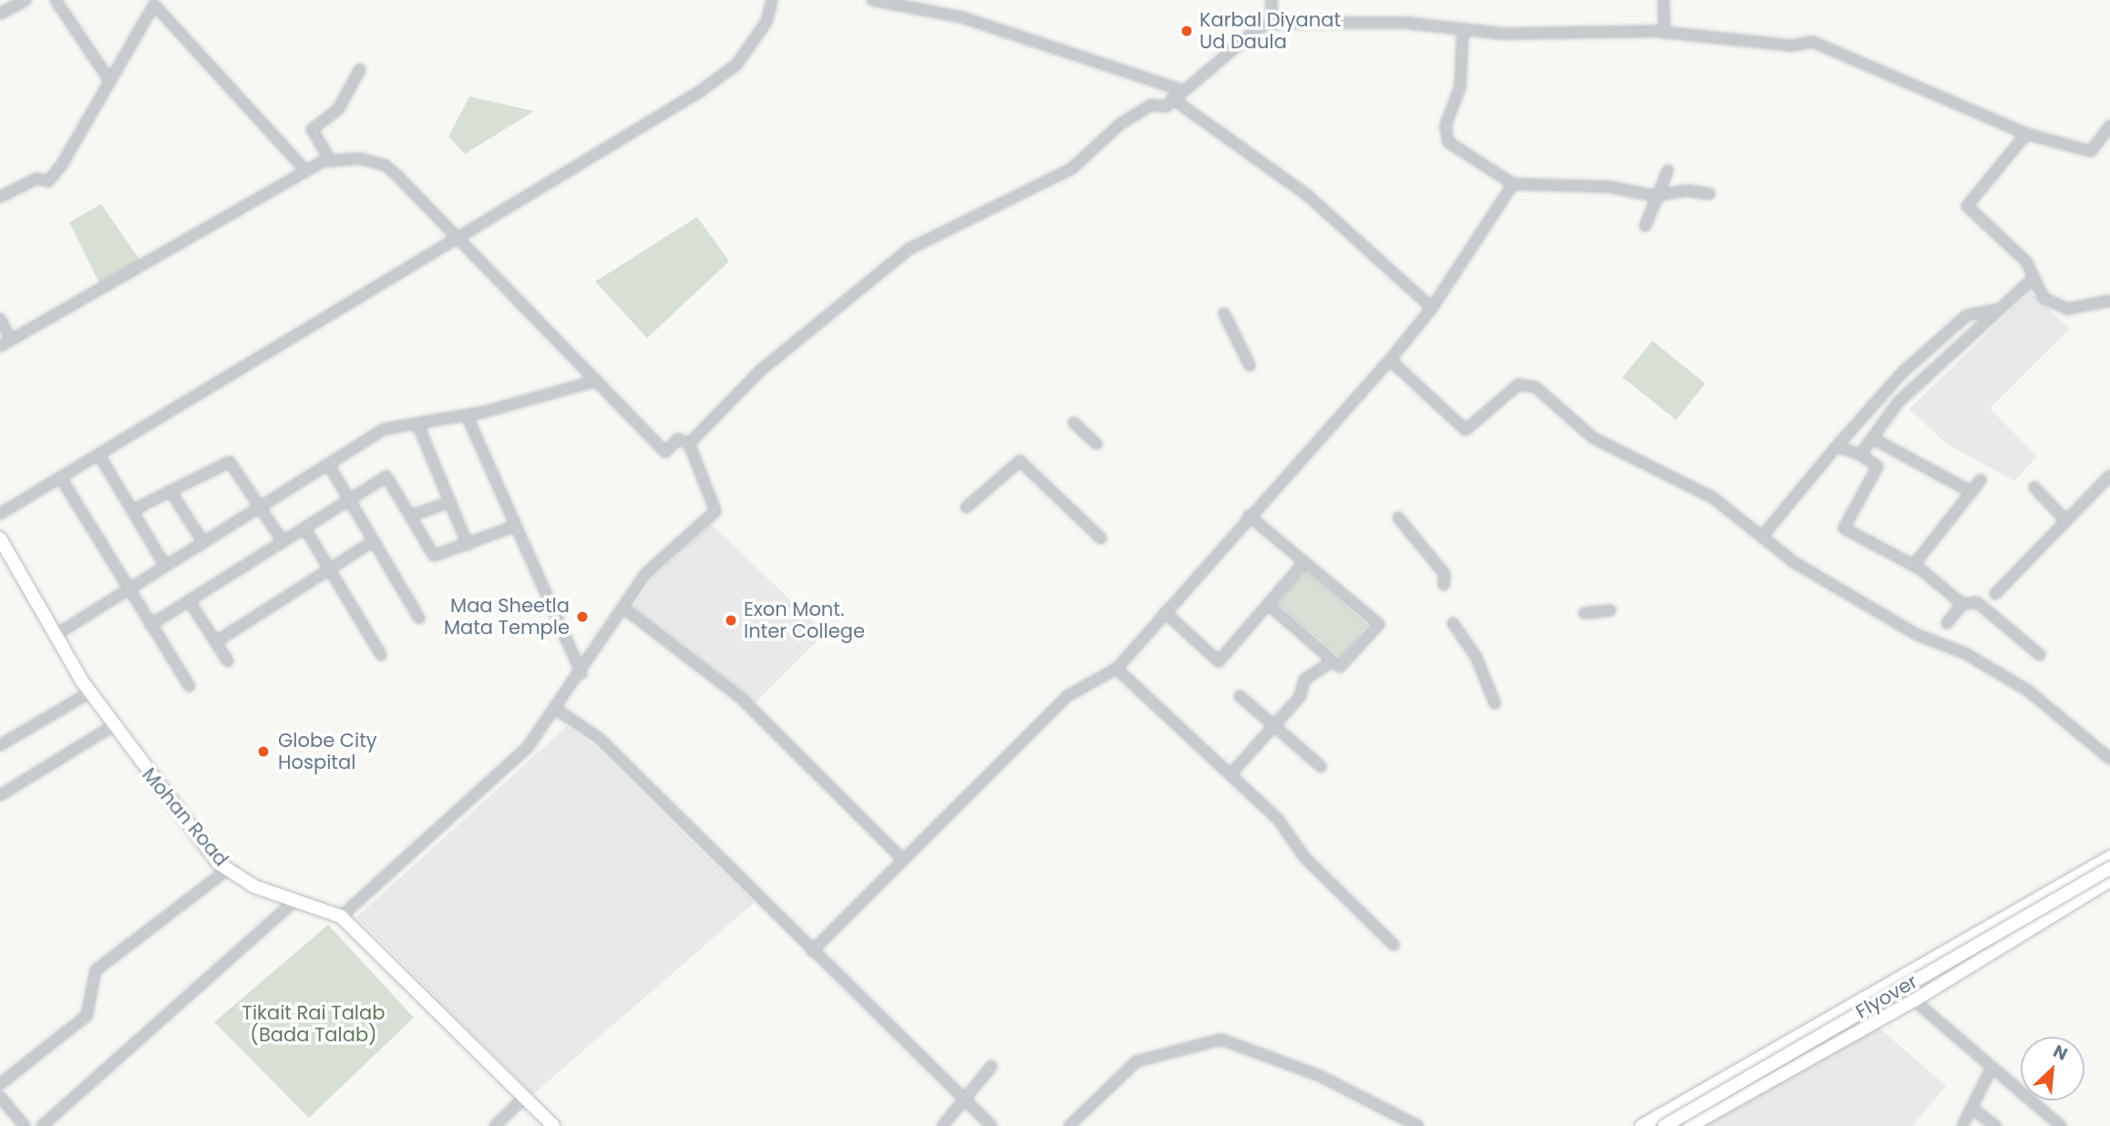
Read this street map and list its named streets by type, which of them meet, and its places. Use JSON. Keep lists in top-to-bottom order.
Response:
{
  "streets": {
    "main road": ["Mohan Road", "Flyover"]
  },
  "parks": ["Tikait Rai Talab (Bada Talab)"],
  "places": [
    "Karbal Diyanat Ud Daula",
    "Maa Sheetla Mata Temple",
    "Exon Mont. Inter College",
    "Globe City Hospital"
  ],
  "north": "top right"
}
